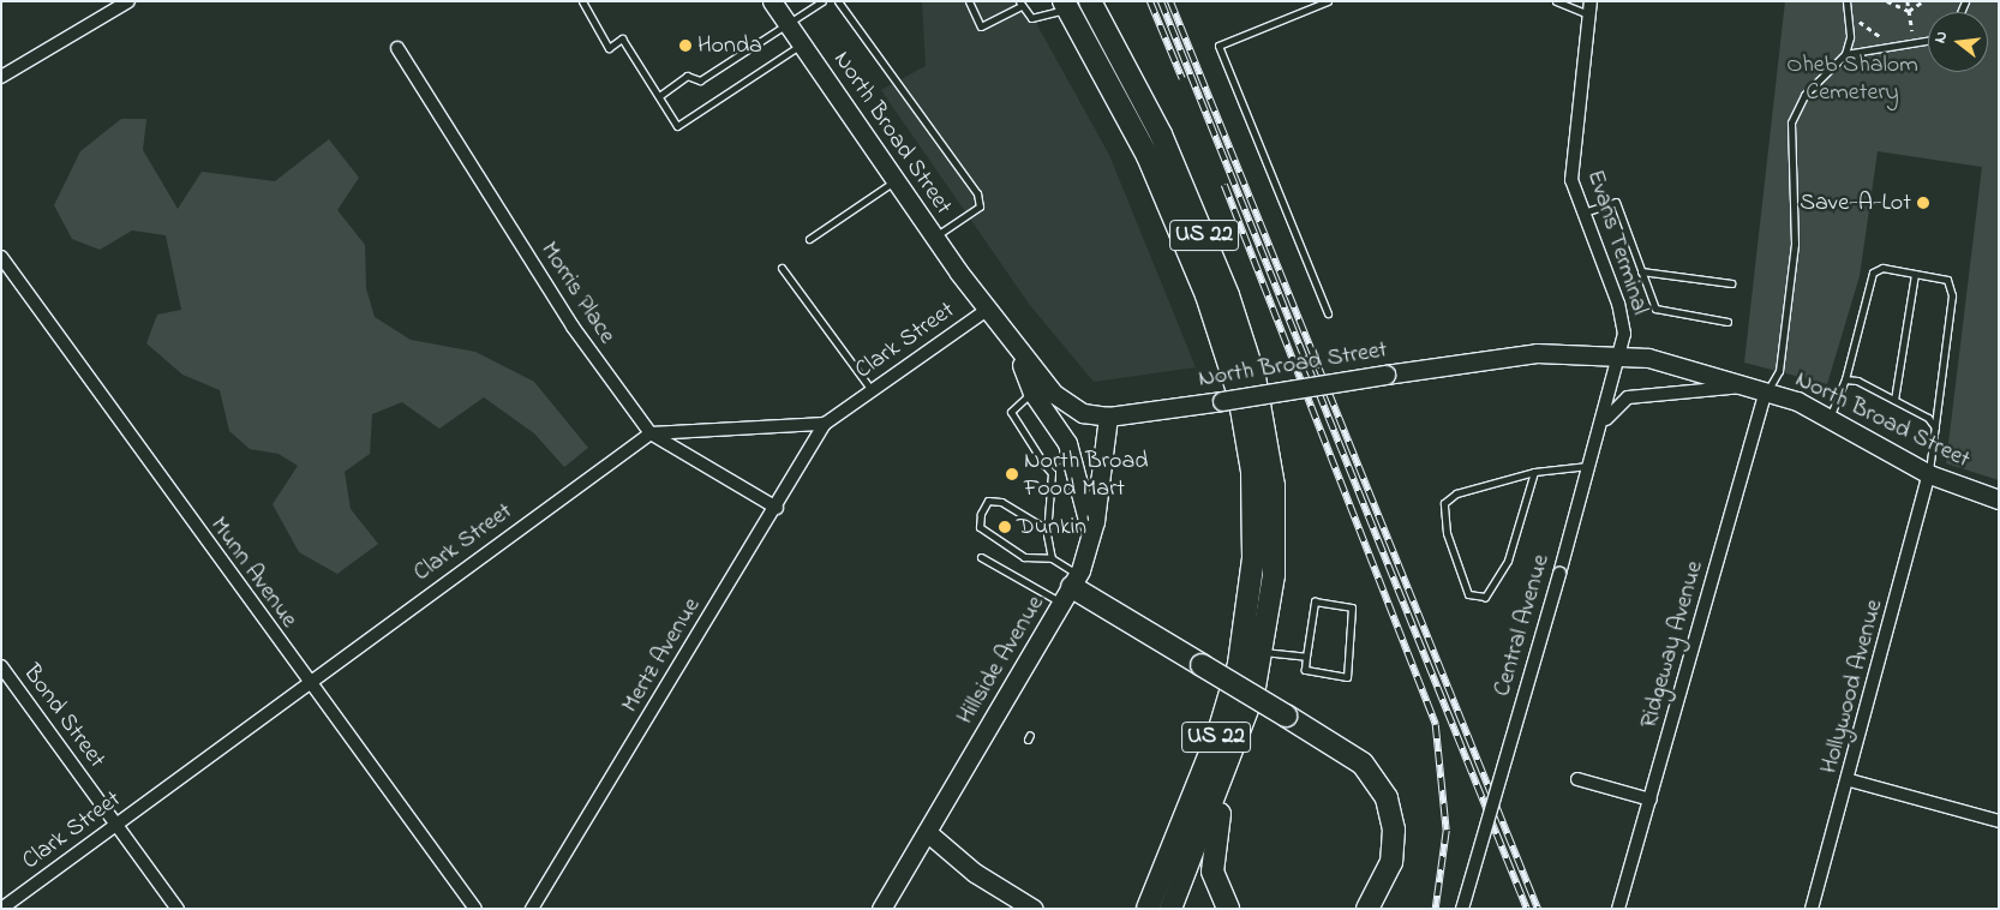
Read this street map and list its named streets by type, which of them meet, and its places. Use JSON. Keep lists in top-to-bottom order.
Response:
{
  "streets": {
    "highway": ["US 22"],
    "main road": ["North Broad Street", "Hillside Avenue"],
    "street": [
      "Evans Terminal",
      "Morris Place",
      "Clark Street",
      "Munn Avenue",
      "Central Avenue",
      "Ridgeway Avenue",
      "Mertz Avenue",
      "Hollywood Avenue",
      "Bond Street"
    ]
  },
  "crossings": [
    ["North Broad Street", "Evans Terminal"],
    ["North Broad Street", "Clark Street"],
    ["North Broad Street", "Central Avenue"],
    ["North Broad Street", "Ridgeway Avenue"],
    ["North Broad Street", "Hillside Avenue"],
    ["North Broad Street", "Hollywood Avenue"],
    ["Evans Terminal", "Central Avenue"],
    ["Morris Place", "Clark Street"],
    ["Morris Place", "Mertz Avenue"],
    ["Clark Street", "Munn Avenue"],
    ["Clark Street", "Mertz Avenue"],
    ["Clark Street", "Bond Street"]
  ],
  "parks": ["Oheb Shalom Cemetery"],
  "places": [
    "Honda",
    "Save-A-Lot",
    "North Broad Food Mart",
    "Dunkin'"
  ],
  "north": "left"
}
